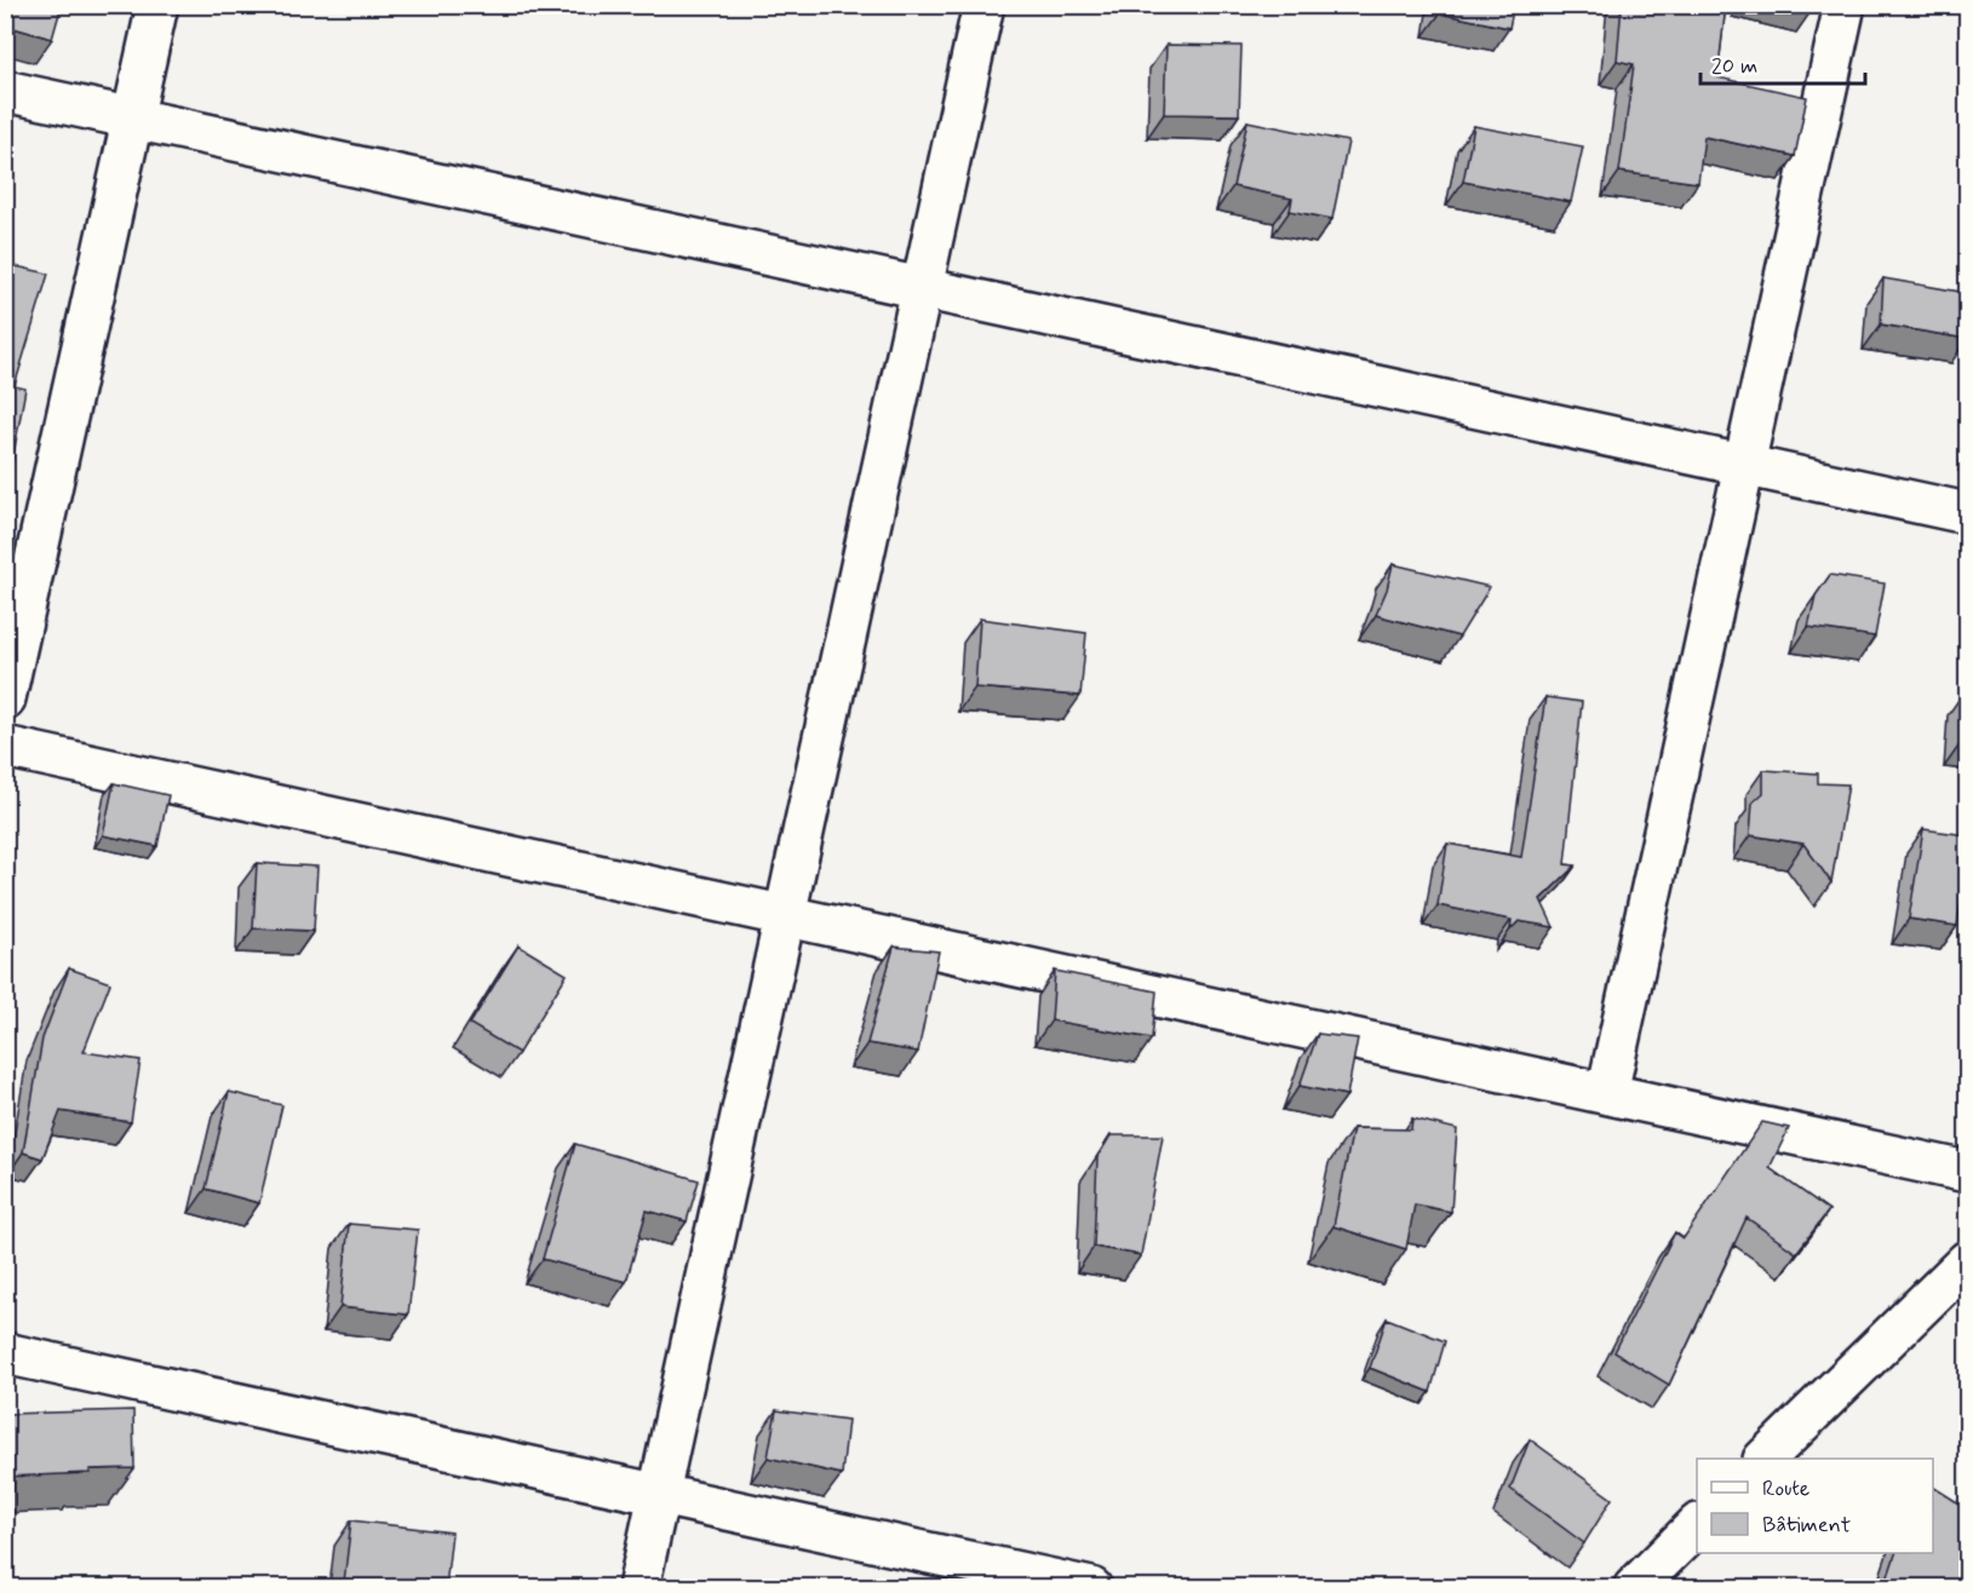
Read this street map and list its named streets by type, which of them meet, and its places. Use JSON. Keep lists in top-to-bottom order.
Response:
{
  "legend": ["Route", "Bâtiment"],
  "scale_bar": "20 m"
}
